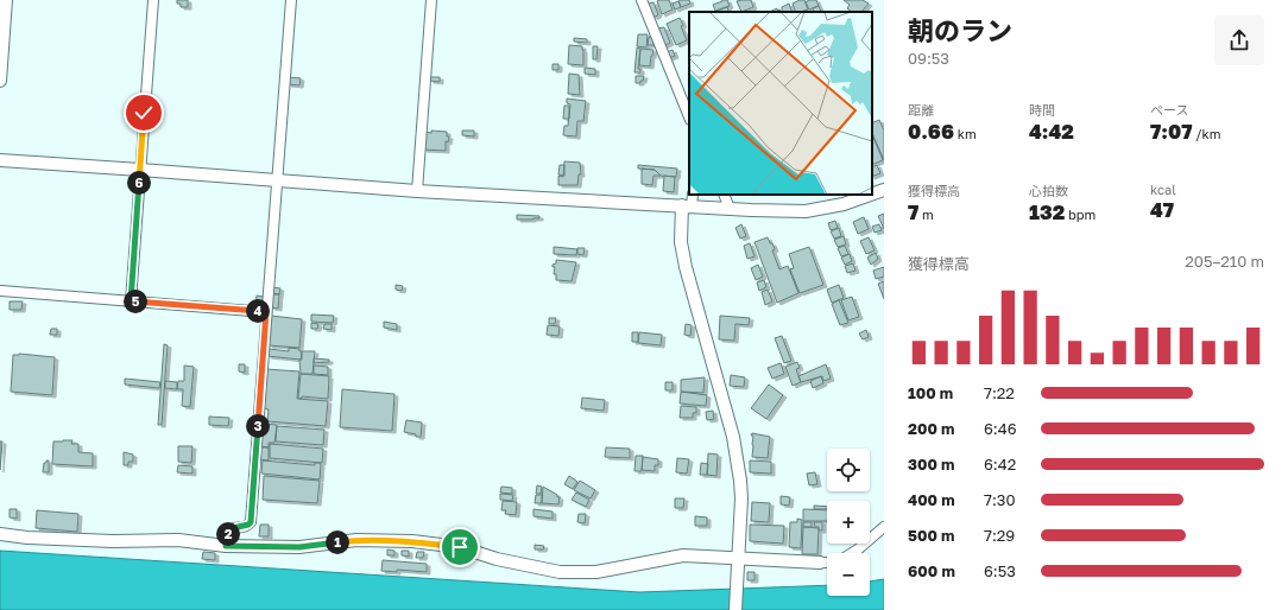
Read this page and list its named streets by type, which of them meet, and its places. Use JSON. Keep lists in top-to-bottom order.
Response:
{
  "page": {
    "heading": ["朝のラン", "09:53"],
    "stats": [
      ["距離", "0.66 km"],
      ["時間", "4:42"],
      ["ペース", "7:07 /km"],
      ["獲得標高", "7 m"],
      ["心拍数", "132 bpm"],
      ["kcal", "47"]
    ],
    "pins": [
      "6",
      "5",
      "4",
      "3",
      "2",
      "1"
    ],
    "chart": ["獲得標高", "205–210 m"],
    "list": [
      {
        "name": "100 m",
        "note": "7:22"
      },
      {
        "name": "200 m",
        "note": "6:46"
      },
      {
        "name": "300 m",
        "note": "6:42"
      },
      {
        "name": "400 m",
        "note": "7:30"
      },
      {
        "name": "500 m",
        "note": "7:29"
      },
      {
        "name": "600 m",
        "note": "6:53"
      }
    ],
    "map_buttons": ["+", "−"]
  }
}
